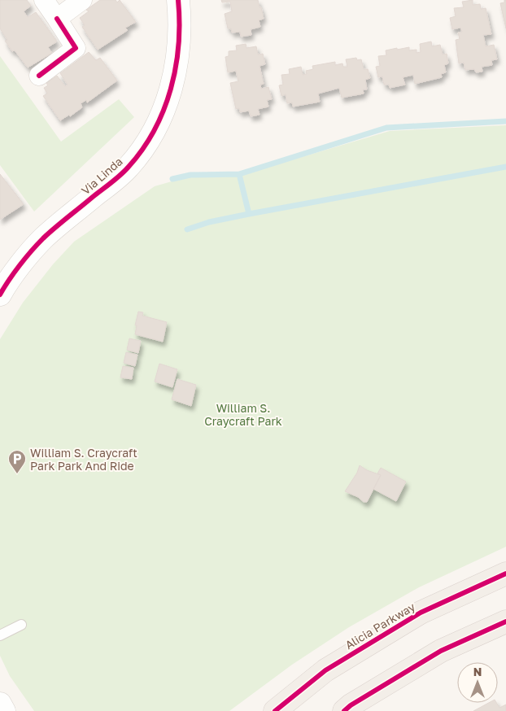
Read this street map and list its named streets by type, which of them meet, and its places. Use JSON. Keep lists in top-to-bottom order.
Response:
{
  "streets": {
    "main road": ["Alicia Parkway"],
    "street": ["Via Linda"]
  },
  "parks": ["William S. Craycraft Park"],
  "places": {
    "parking": ["William S. Craycraft Park Park And Ride"]
  },
  "north": "top"
}
